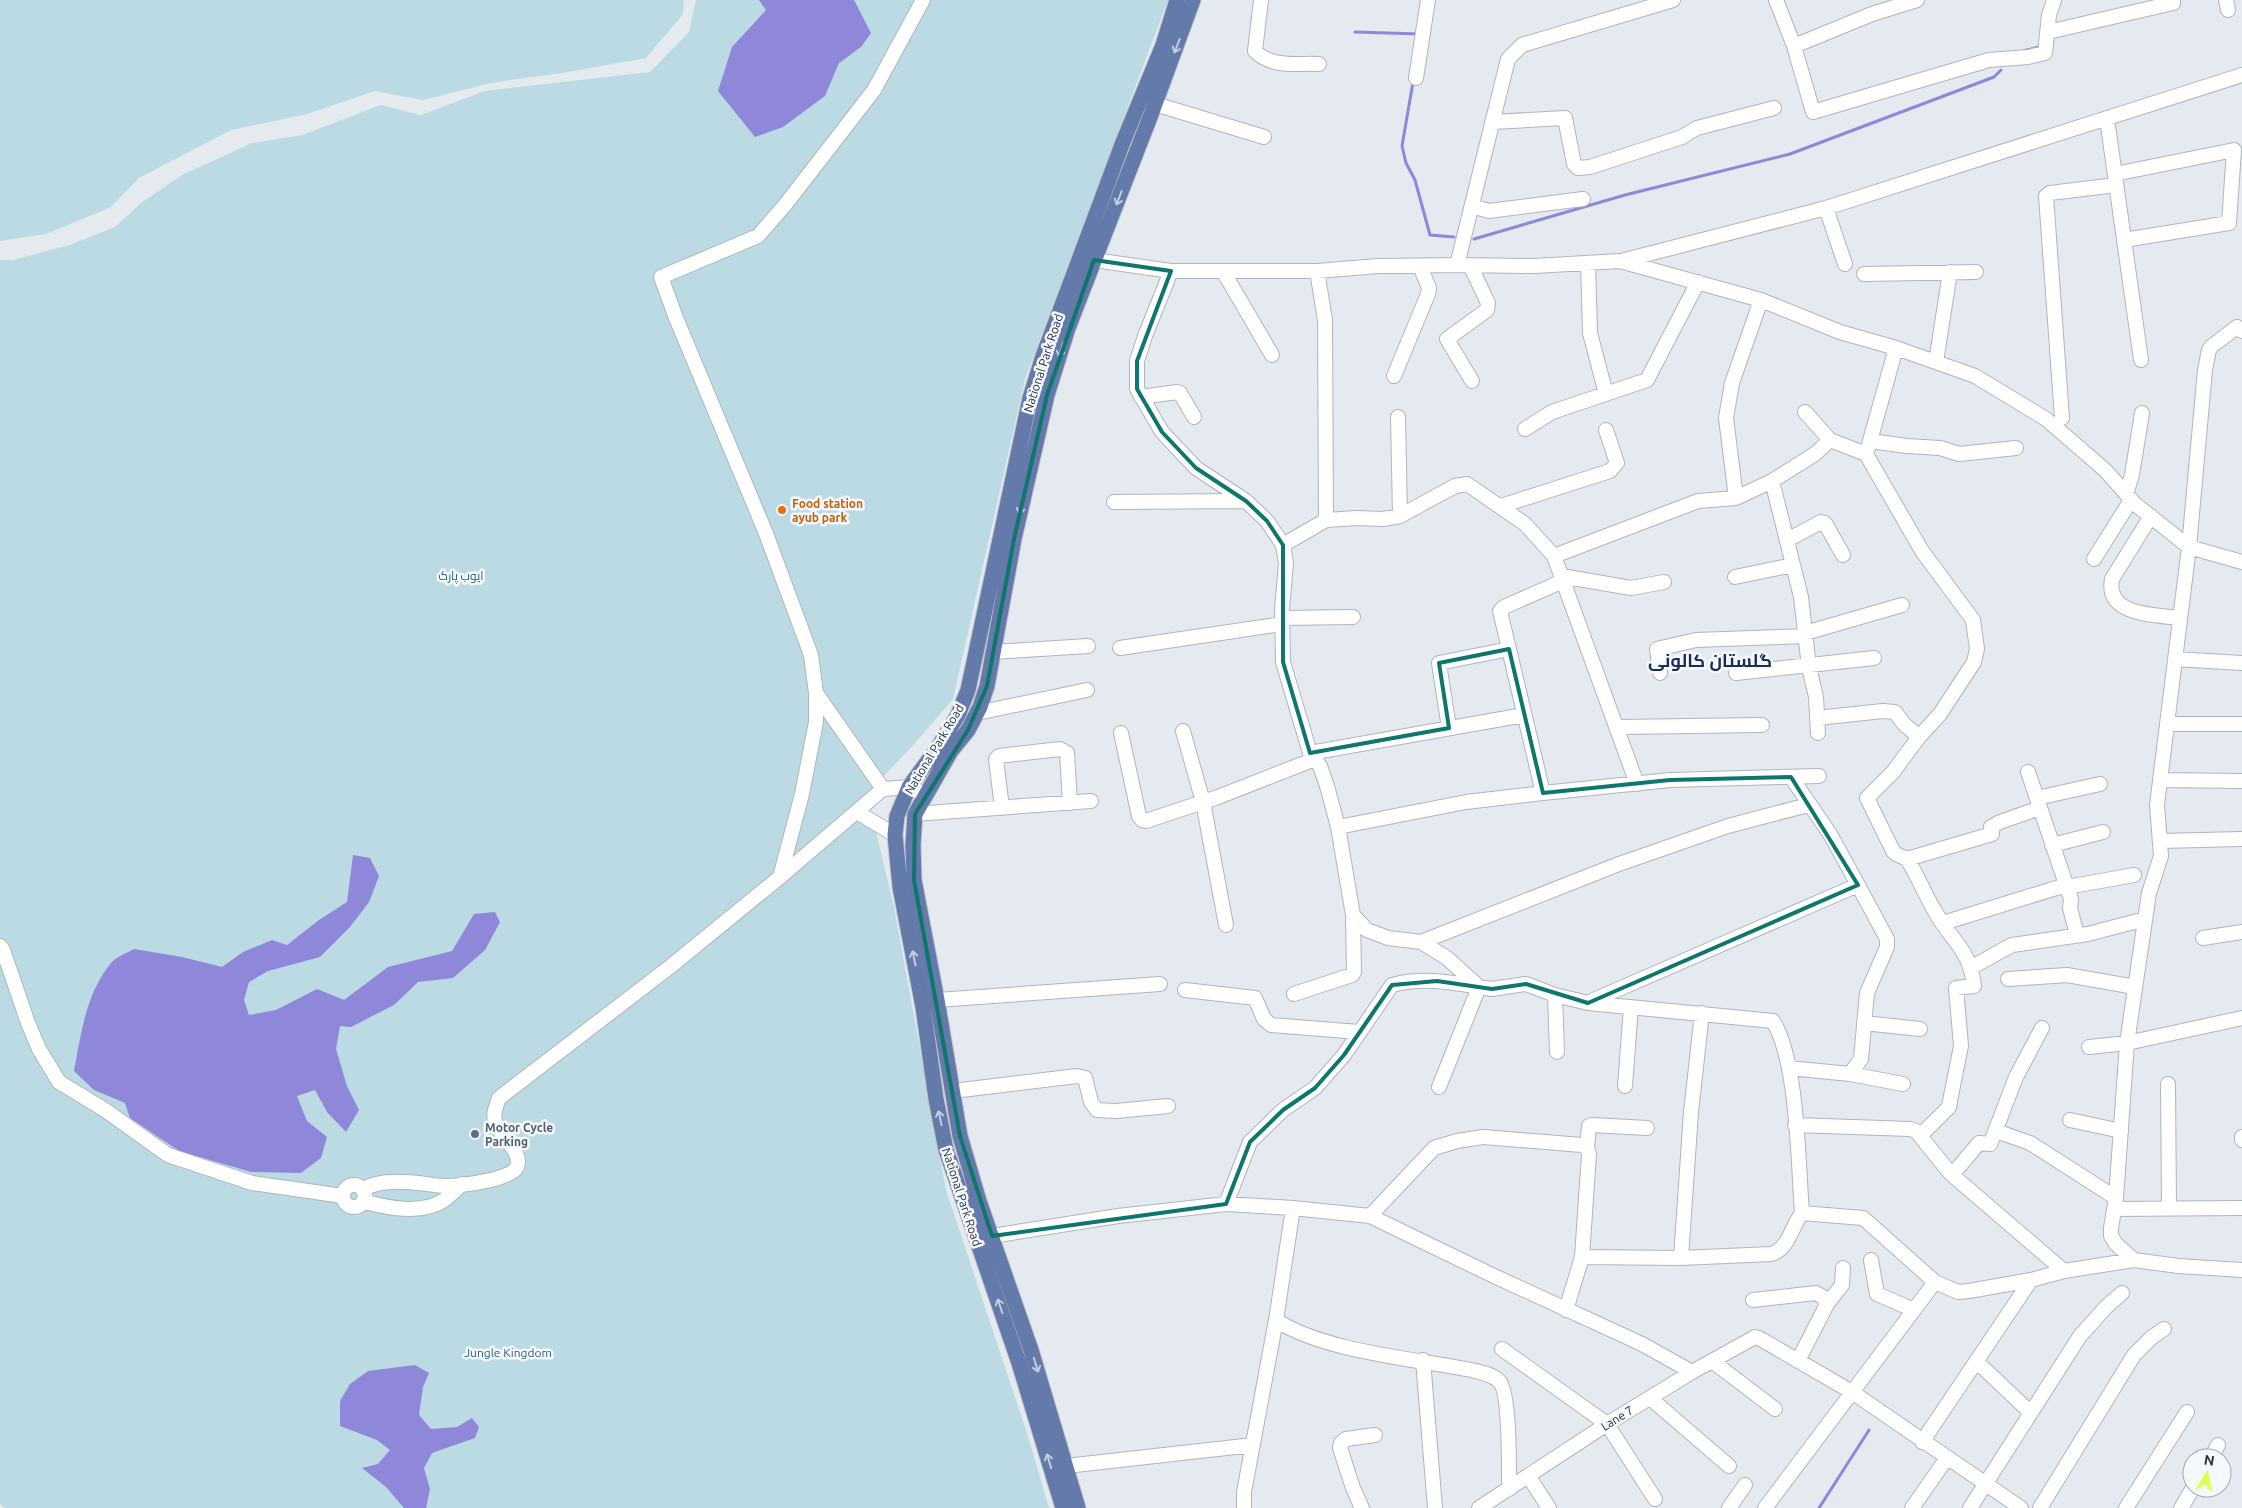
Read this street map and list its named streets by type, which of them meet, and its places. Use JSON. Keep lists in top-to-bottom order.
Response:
{
  "streets": {
    "main road": ["National Park Road"],
    "street": ["Lane 7"]
  },
  "districts": ["گلستان کالونی"],
  "parks": ["ایوب پارک", "Jungle Kingdom"],
  "places": ["Food station ayub park", "Motor Cycle Parking"],
  "north": "top"
}
